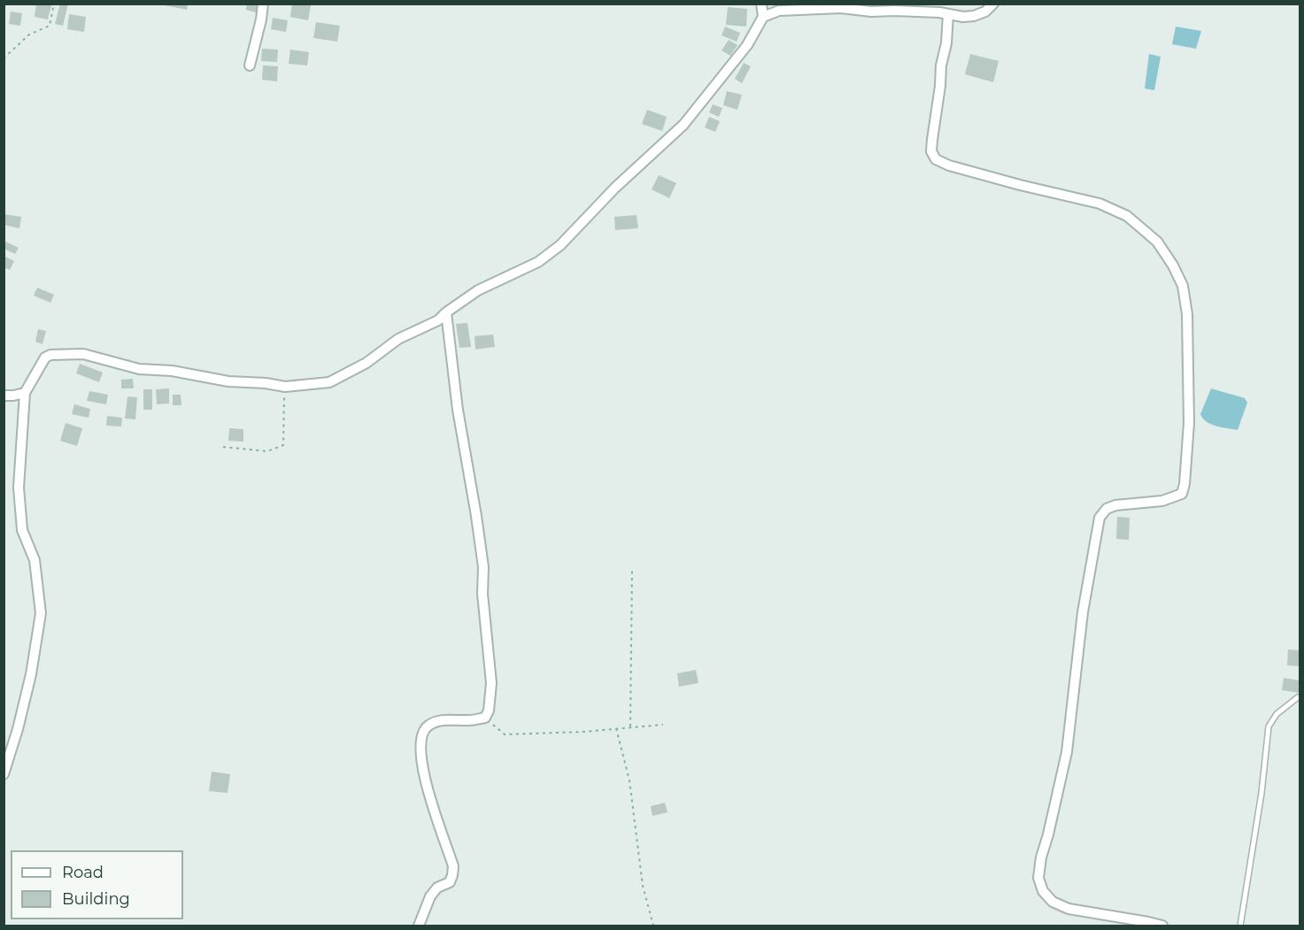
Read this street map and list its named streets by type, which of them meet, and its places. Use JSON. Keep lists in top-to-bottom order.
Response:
{
  "legend": ["Road", "Building"]
}
